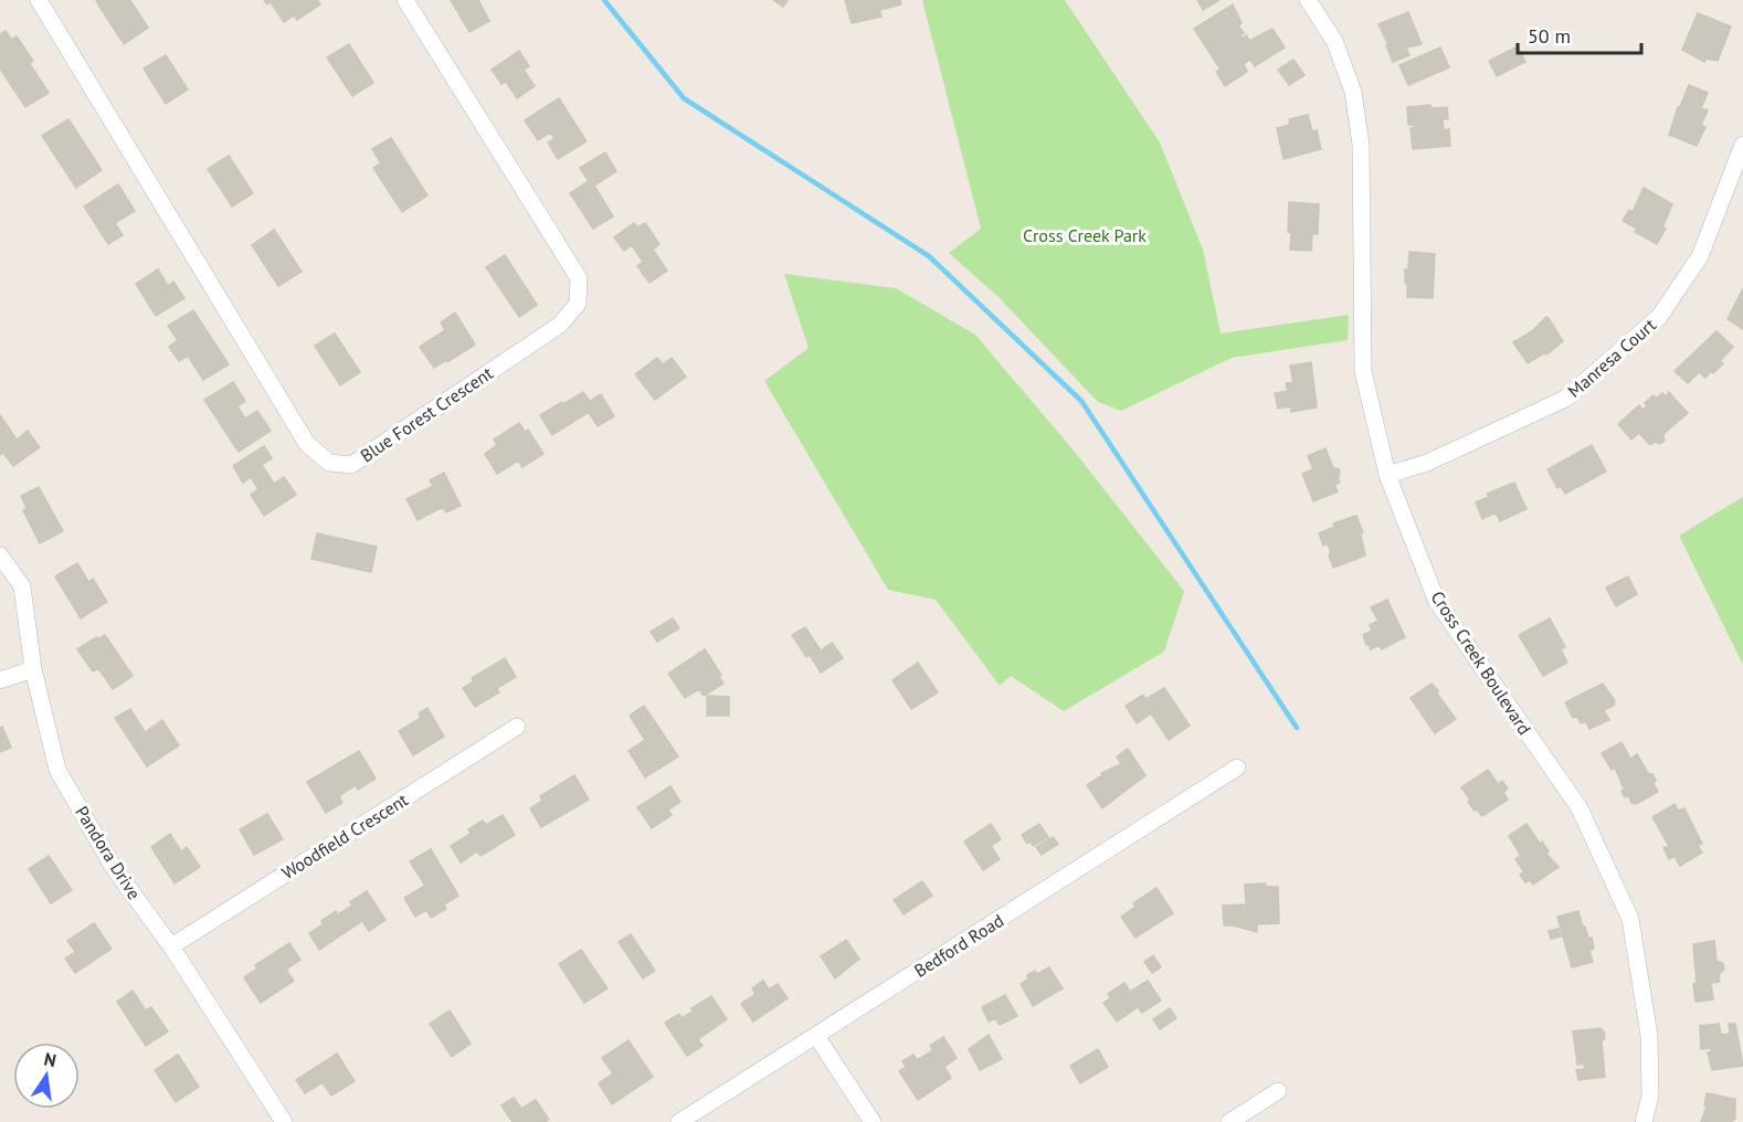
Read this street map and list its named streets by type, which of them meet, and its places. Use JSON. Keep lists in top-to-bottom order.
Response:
{
  "streets": {
    "street": [
      "Manresa Court",
      "Blue Forest Crescent",
      "Cross Creek Boulevard",
      "Woodfield Crescent",
      "Pandora Drive",
      "Bedford Road"
    ]
  },
  "crossings": [
    ["Manresa Court", "Cross Creek Boulevard"],
    ["Woodfield Crescent", "Pandora Drive"]
  ],
  "parks": ["Cross Creek Park"],
  "scale_bar": "50 m",
  "north": "top"
}
